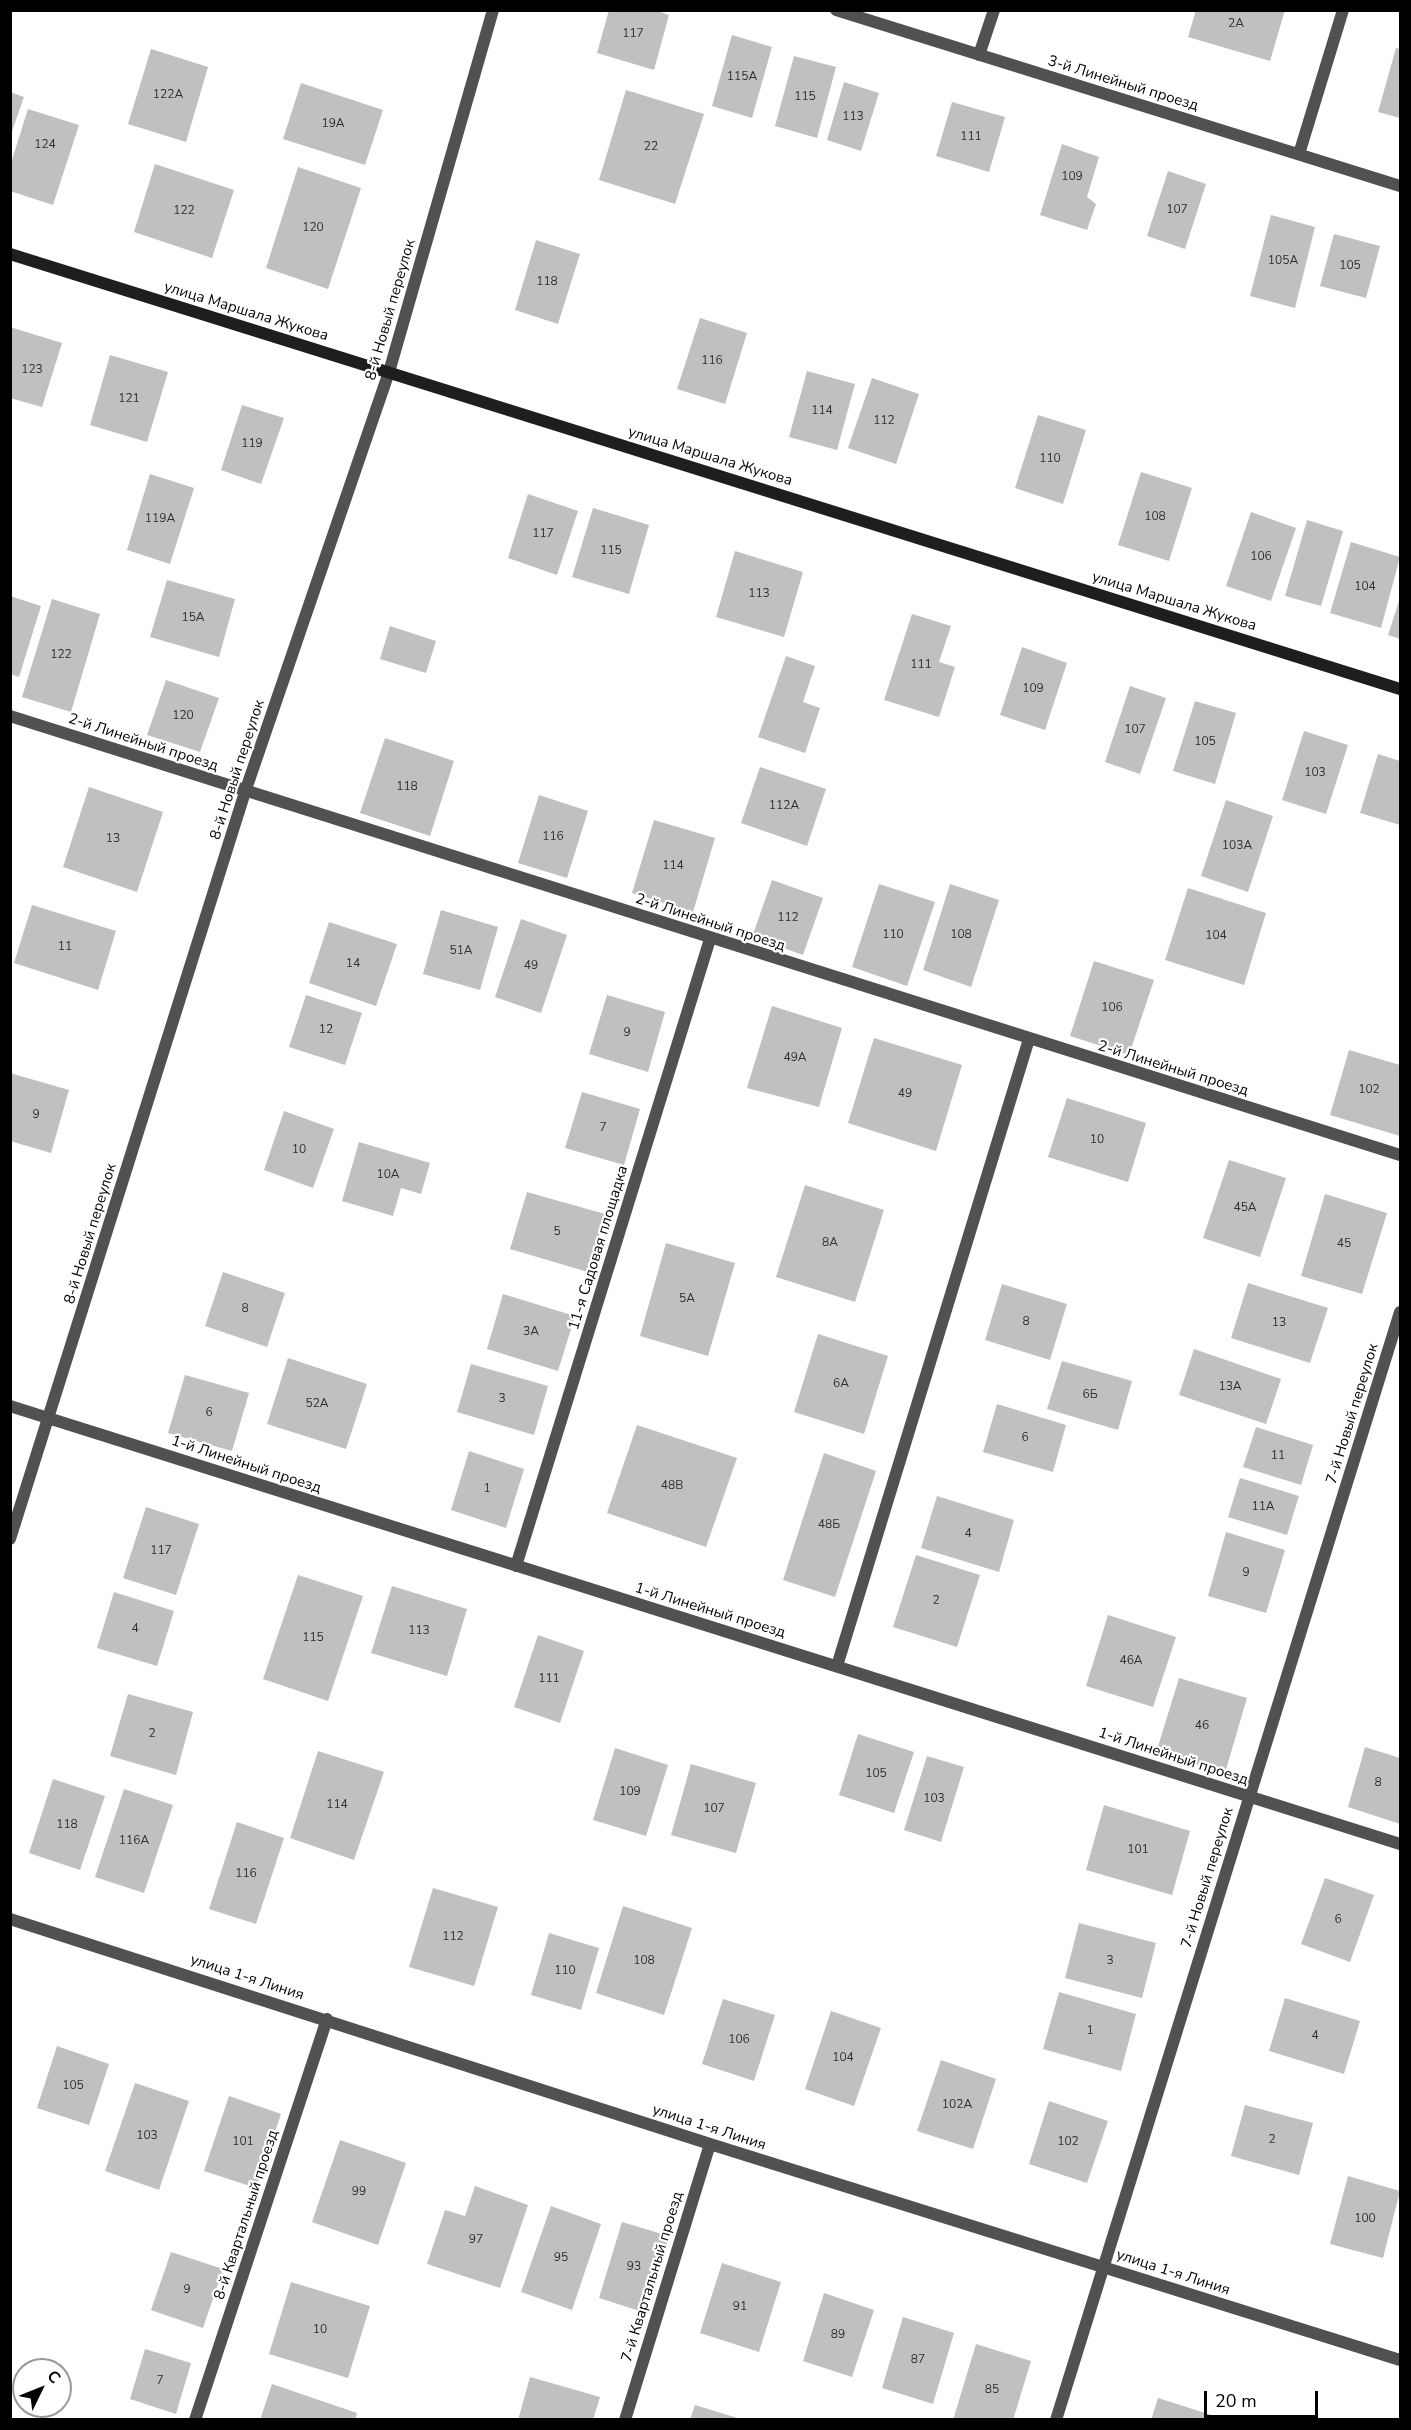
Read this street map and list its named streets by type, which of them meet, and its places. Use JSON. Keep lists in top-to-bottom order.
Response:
{
  "streets": {
    "main road": ["улица Маршала Жукова"],
    "street": [
      "3-й Линейный проезд",
      "8-й Новый переулок",
      "2-й Линейный проезд",
      "11-я Садовая площадка",
      "7-й Новый переулок",
      "1-й Линейный проезд",
      "улица 1-я Линия",
      "8-й Квартальный проезд",
      "7-й Квартальный проезд"
    ]
  },
  "crossings": [
    ["8-й Новый переулок", "улица Маршала Жукова"],
    ["8-й Новый переулок", "2-й Линейный проезд"],
    ["8-й Новый переулок", "1-й Линейный проезд"],
    ["2-й Линейный проезд", "11-я Садовая площадка"],
    ["11-я Садовая площадка", "1-й Линейный проезд"],
    ["7-й Новый переулок", "1-й Линейный проезд"],
    ["7-й Новый переулок", "улица 1-я Линия"],
    ["улица 1-я Линия", "8-й Квартальный проезд"],
    ["улица 1-я Линия", "7-й Квартальный проезд"]
  ],
  "house_numbers": [
    "2А",
    "117",
    "115А",
    "122А",
    "115",
    "113",
    "19А",
    "111",
    "124",
    "22",
    "109",
    "107",
    "122",
    "120",
    "105А",
    "105",
    "118",
    "116",
    "123",
    "121",
    "114",
    "112",
    "119",
    "110",
    "108",
    "119А",
    "117",
    "115",
    "106",
    "104",
    "113",
    "15А",
    "122",
    "111",
    "109",
    "120",
    "107",
    "105",
    "103",
    "118",
    "112А",
    "116",
    "13",
    "103А",
    "114",
    "112",
    "110",
    "108",
    "104",
    "11",
    "51А",
    "14",
    "49",
    "106",
    "12",
    "9",
    "49А",
    "102",
    "49",
    "9",
    "7",
    "10",
    "10",
    "10А",
    "45А",
    "5",
    "8А",
    "45",
    "5А",
    "8",
    "8",
    "13",
    "3А",
    "6А",
    "13А",
    "6Б",
    "3",
    "52А",
    "6",
    "6",
    "11",
    "48В",
    "1",
    "11А",
    "48Б",
    "4",
    "117",
    "9",
    "2",
    "4",
    "113",
    "115",
    "46А",
    "111",
    "46",
    "2",
    "105",
    "8",
    "109",
    "103",
    "114",
    "107",
    "118",
    "116А",
    "101",
    "116",
    "6",
    "112",
    "108",
    "3",
    "110",
    "1",
    "4",
    "106",
    "104",
    "105",
    "102А",
    "103",
    "2",
    "101",
    "102",
    "99",
    "100",
    "97",
    "95",
    "93",
    "9",
    "91",
    "10",
    "89",
    "87",
    "7",
    "85"
  ],
  "scale_bar": "20 m",
  "north": "top right"
}
